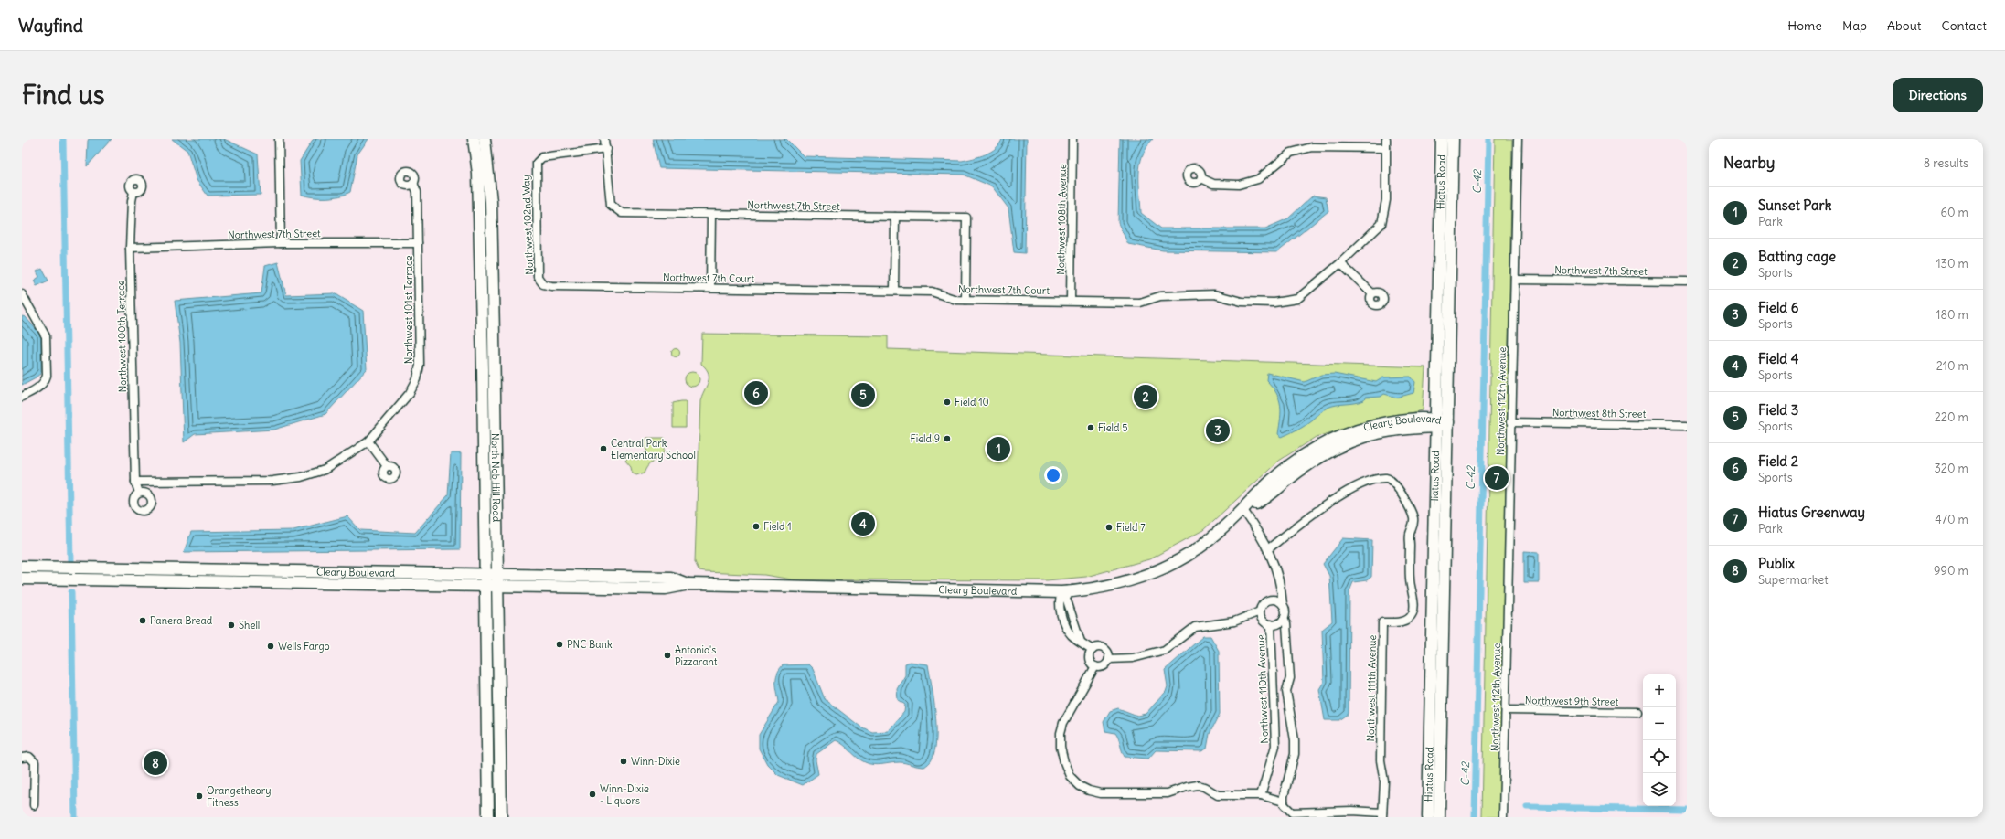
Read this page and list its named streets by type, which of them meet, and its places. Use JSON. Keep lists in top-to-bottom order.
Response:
{
  "streets": {
    "main road": ["Hiatus Road", "Cleary Boulevard", "North Nob Hill Road"],
    "street": [
      "Northwest 7th Street",
      "Northwest 108th Avenue",
      "Northwest 102nd Way",
      "Northwest 7th Court",
      "Northwest 101st Terrace",
      "Northwest 100th Terrace",
      "Northwest 112th Avenue",
      "Northwest 8th Street",
      "Northwest 111th Avenue",
      "Northwest 110th Avenue",
      "Northwest 9th Street"
    ]
  },
  "crossings": [
    ["Hiatus Road", "Cleary Boulevard"],
    ["Northwest 7th Street", "Northwest 102nd Way"],
    ["Northwest 7th Street", "Northwest 7th Court"],
    ["Northwest 7th Street", "Northwest 101st Terrace"],
    ["Northwest 7th Street", "Northwest 100th Terrace"],
    ["Northwest 7th Street", "Northwest 112th Avenue"],
    ["Northwest 108th Avenue", "Northwest 7th Court"],
    ["Northwest 102nd Way", "Northwest 7th Court"],
    ["Northwest 101st Terrace", "Northwest 100th Terrace"],
    ["Northwest 112th Avenue", "Northwest 8th Street"],
    ["Northwest 112th Avenue", "Northwest 9th Street"],
    ["Cleary Boulevard", "North Nob Hill Road"]
  ],
  "water": ["C-42"],
  "places": [
    "Field 10",
    "Field 5",
    "Field 9",
    "Central Park Elementary School",
    "Field 1",
    "Field 7",
    "Panera Bread",
    "Shell",
    "PNC Bank",
    "Wells Fargo",
    "Antonio's Pizzarant",
    "Winn-Dixie",
    "Winn-Dixie - Liquors",
    "Orangetheory Fitness"
  ],
  "page": {
    "header": "Wayfind",
    "nav": [
      "Home",
      "Map",
      "About",
      "Contact"
    ],
    "buttons": "Directions",
    "title": "Find us",
    "heading": ["Nearby", "8 results"],
    "list": [
      {
        "mark": "1",
        "name": "Sunset Park",
        "note": "Park",
        "value": "60 m"
      },
      {
        "mark": "2",
        "name": "Batting cage",
        "note": "Sports",
        "value": "130 m"
      },
      {
        "mark": "3",
        "name": "Field 6",
        "note": "Sports",
        "value": "180 m"
      },
      {
        "mark": "4",
        "name": "Field 4",
        "note": "Sports",
        "value": "210 m"
      },
      {
        "mark": "5",
        "name": "Field 3",
        "note": "Sports",
        "value": "220 m"
      },
      {
        "mark": "6",
        "name": "Field 2",
        "note": "Sports",
        "value": "320 m"
      },
      {
        "mark": "7",
        "name": "Hiatus Greenway",
        "note": "Park",
        "value": "470 m"
      },
      {
        "mark": "8",
        "name": "Publix",
        "note": "Supermarket",
        "value": "990 m"
      }
    ],
    "pins": [
      "6",
      "5",
      "2",
      "3",
      "1",
      "7",
      "4",
      "8"
    ],
    "map_buttons": ["+", "−"]
  }
}
